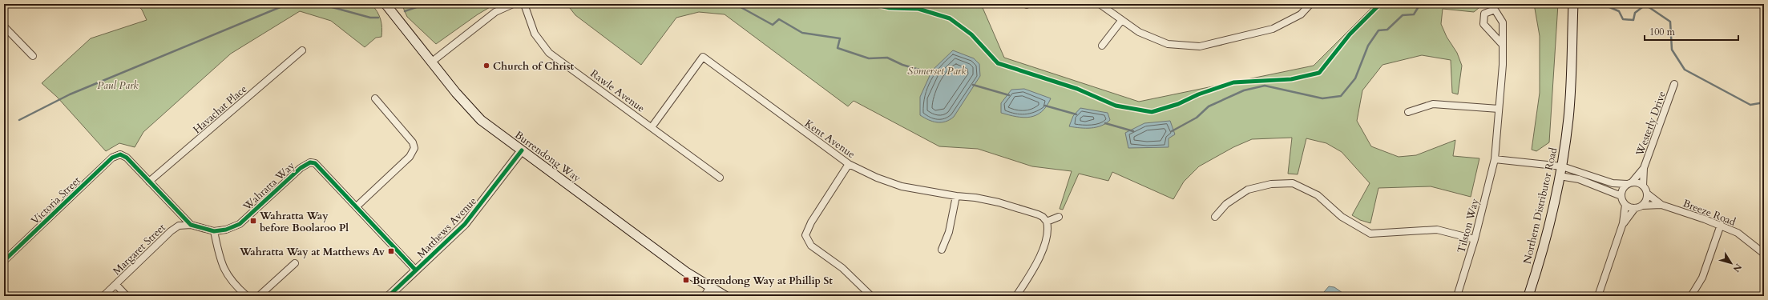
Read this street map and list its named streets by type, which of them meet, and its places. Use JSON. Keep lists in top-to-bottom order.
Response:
{
  "streets": {
    "main road": ["Burrendong Way", "Northern Distributor Road"],
    "street": [
      "Rawle Avenue",
      "Havachat Place",
      "Westerly Drive",
      "Kent Avenue",
      "Wahratta Way",
      "Victoria Street",
      "Breeze Road",
      "Tilston Way",
      "Matthews Avenue",
      "Margaret Street"
    ]
  },
  "crossings": [
    ["Rawle Avenue", "Kent Avenue"],
    ["Havachat Place", "Victoria Street"],
    ["Westerly Drive", "Breeze Road"],
    ["Burrendong Way", "Matthews Avenue"],
    ["Wahratta Way", "Matthews Avenue"],
    ["Wahratta Way", "Margaret Street"]
  ],
  "parks": ["Somerset Park", "Paul Park"],
  "places": {
    "other": ["Church of Christ"],
    "transit": ["Wahratta Way before Boolaroo Pl", "Wahratta Way at Matthews Av", "Burrendong Way at Phillip St"]
  },
  "scale_bar": "100 m",
  "north": "bottom right"
}
